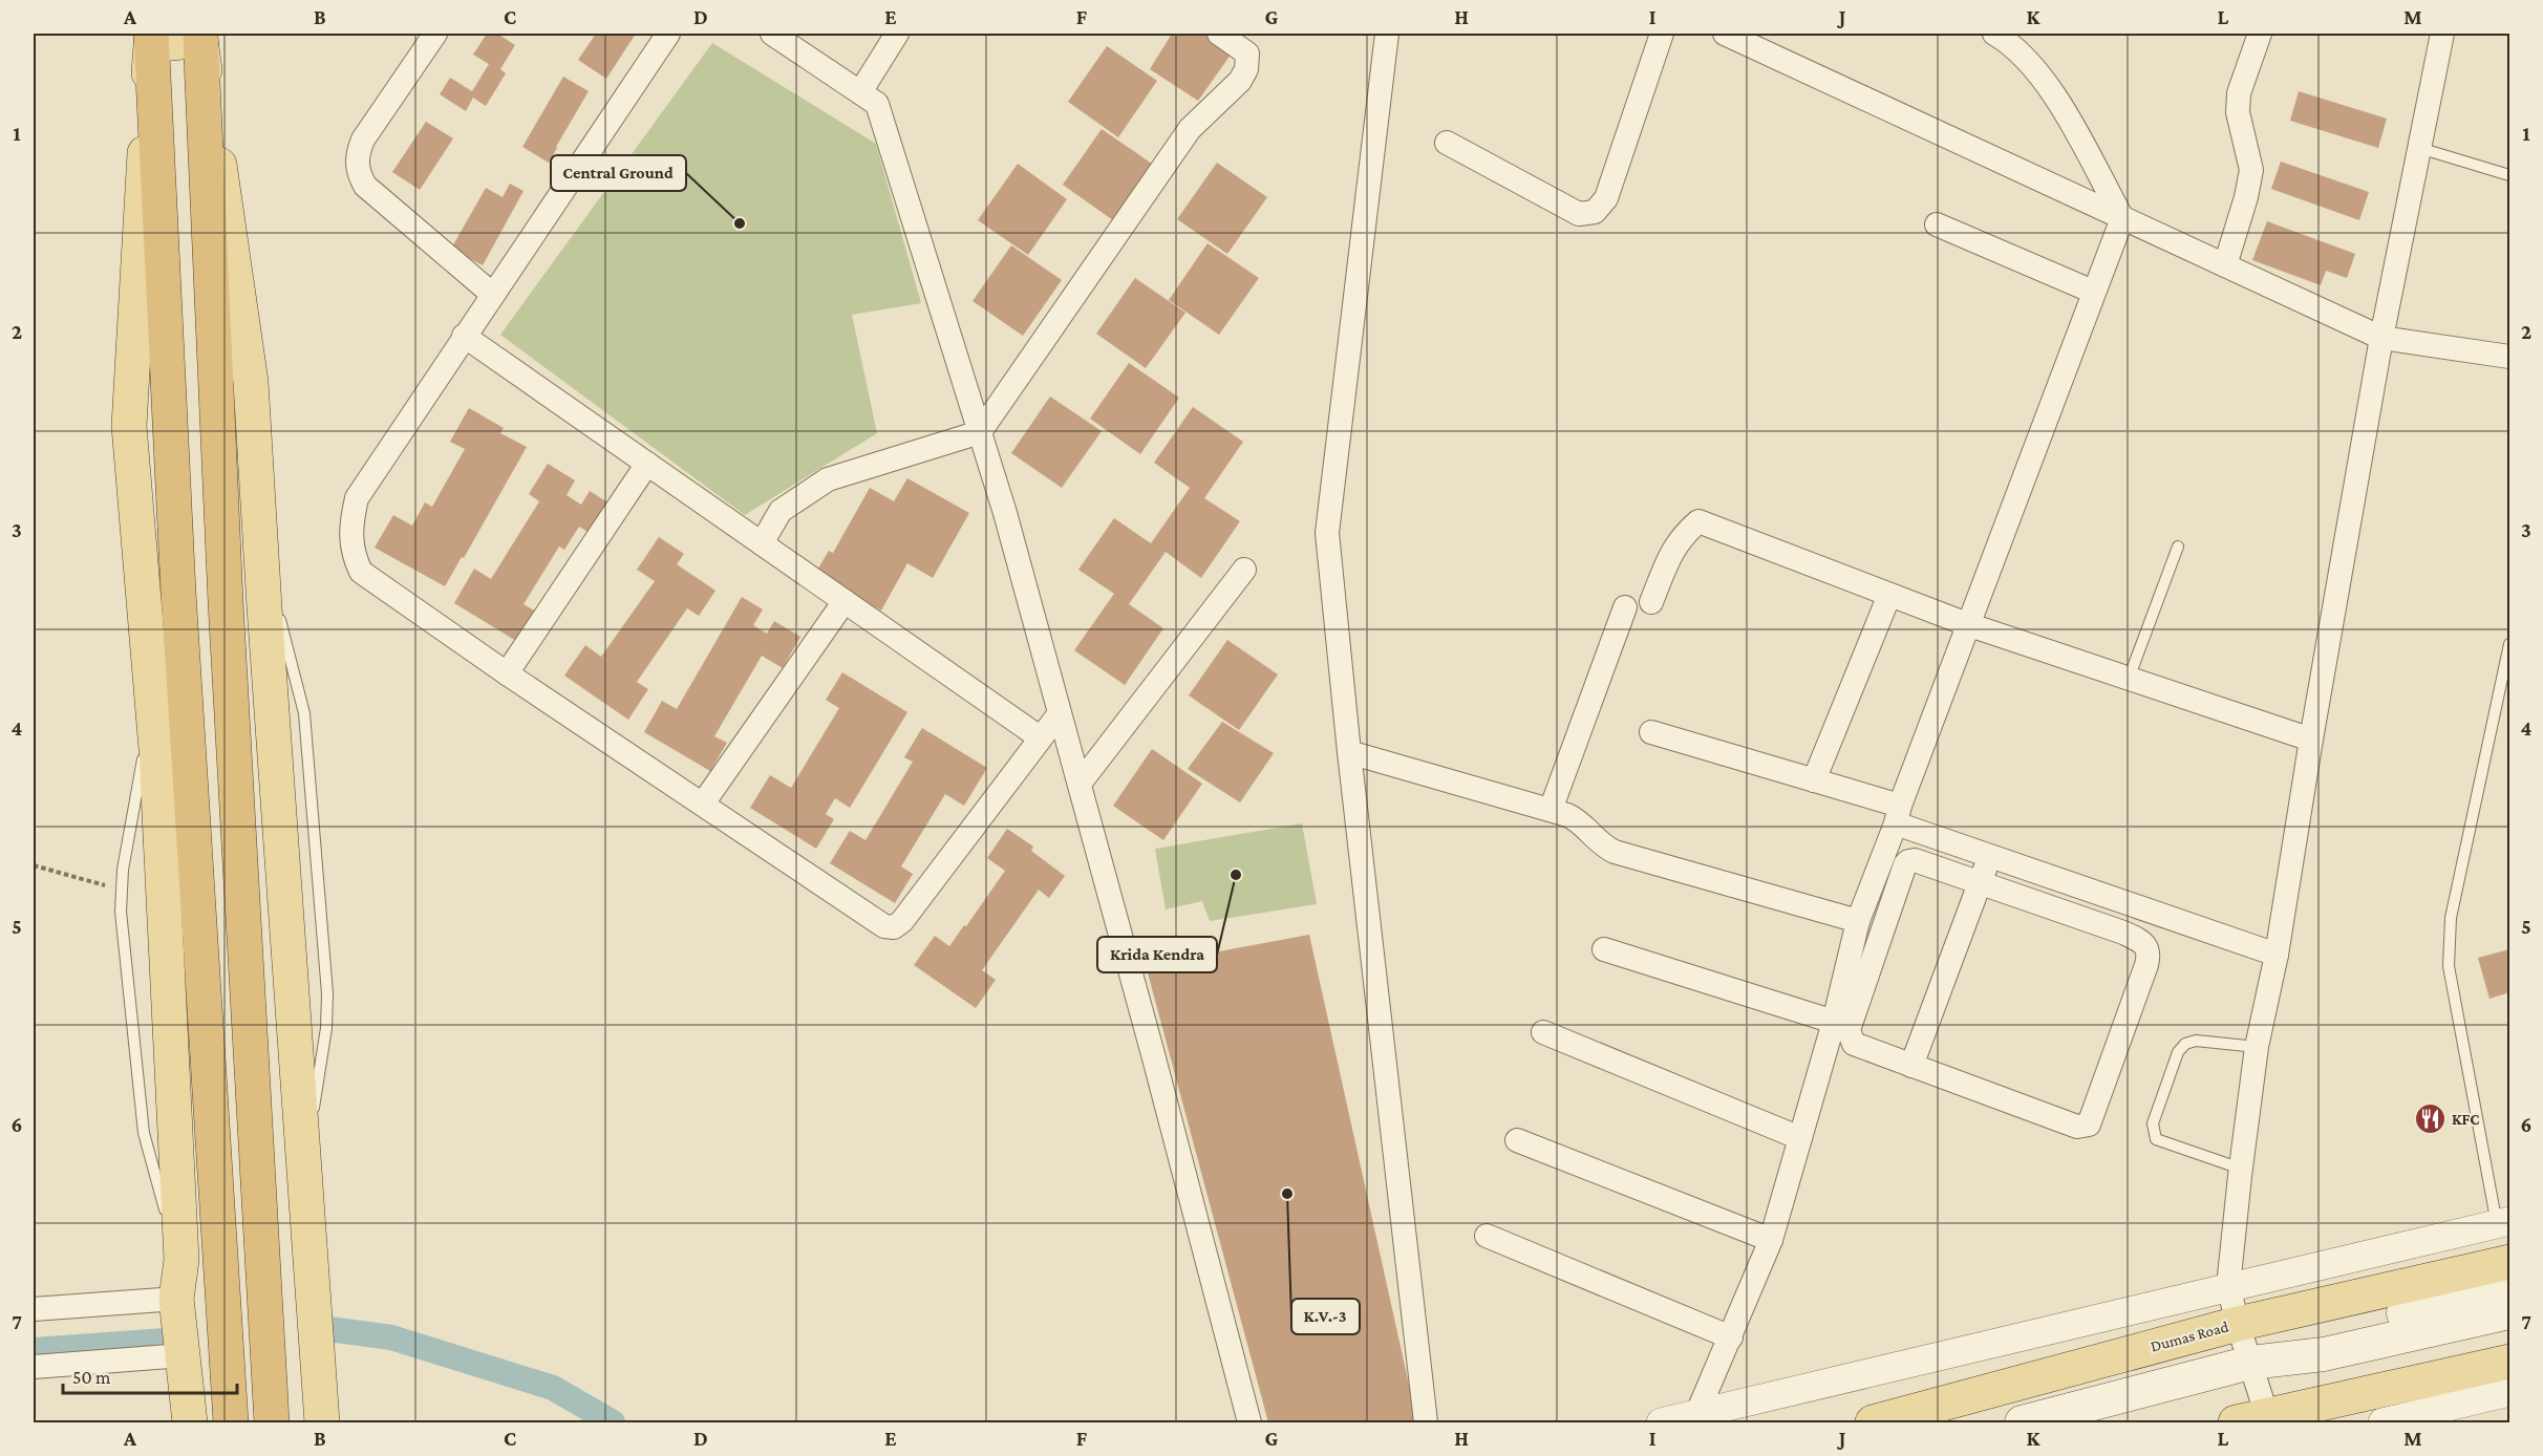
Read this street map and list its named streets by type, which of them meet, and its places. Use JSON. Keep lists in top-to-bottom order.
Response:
{
  "streets": {
    "main road": ["Dumas Road"]
  },
  "places": {
    "other": ["Central Ground", "Krida Kendra", "K.V.-3"],
    "restaurant": ["KFC"]
  },
  "scale_bar": "50 m",
  "grid": {
    "columns": [
      "A",
      "B",
      "C",
      "D",
      "E",
      "F",
      "G",
      "H",
      "I",
      "J",
      "K",
      "L",
      "M"
    ],
    "rows": [
      "1",
      "2",
      "3",
      "4",
      "5",
      "6",
      "7"
    ]
  }
}
